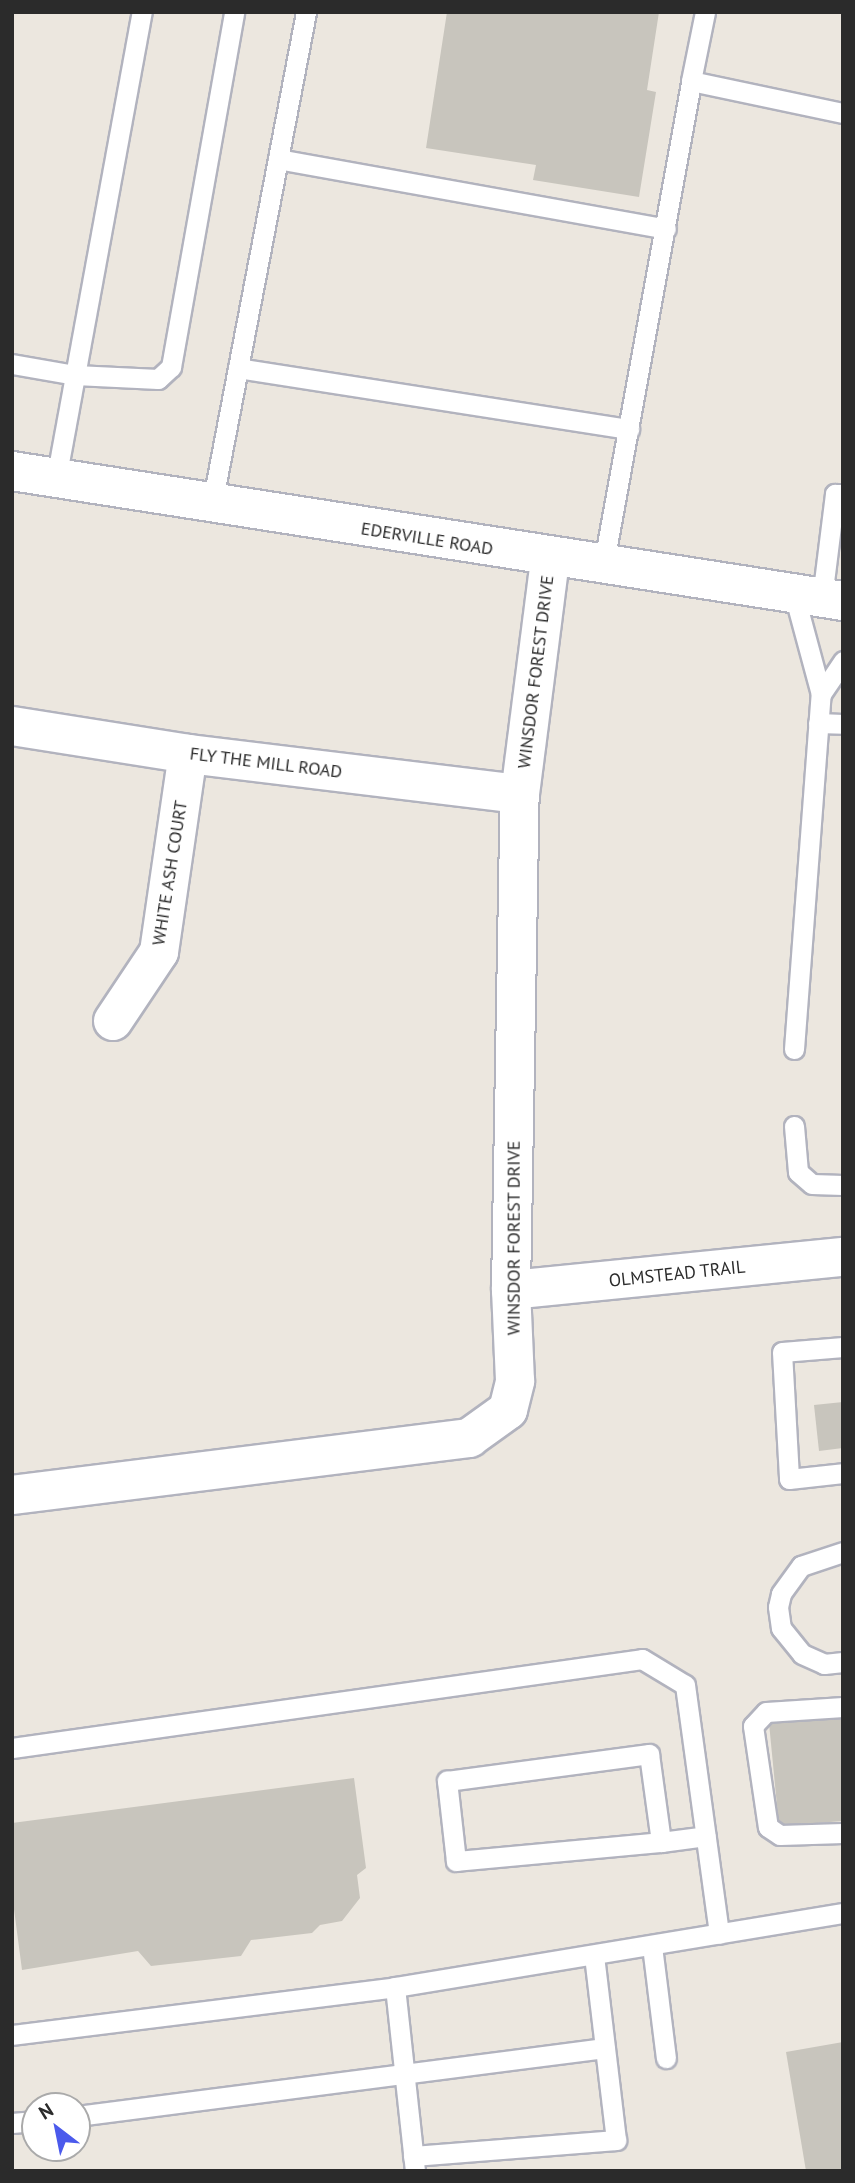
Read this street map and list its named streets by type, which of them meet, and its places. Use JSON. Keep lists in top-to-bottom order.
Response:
{
  "streets": {
    "street": [
      "EDERVILLE ROAD",
      "WINSDOR FOREST DRIVE",
      "FLY THE MILL ROAD",
      "WHITE ASH COURT",
      "OLMSTEAD TRAIL"
    ]
  },
  "crossings": [
    ["EDERVILLE ROAD", "WINSDOR FOREST DRIVE"],
    ["WINSDOR FOREST DRIVE", "FLY THE MILL ROAD"],
    ["WINSDOR FOREST DRIVE", "OLMSTEAD TRAIL"],
    ["FLY THE MILL ROAD", "WHITE ASH COURT"]
  ],
  "north": "top left"
}
